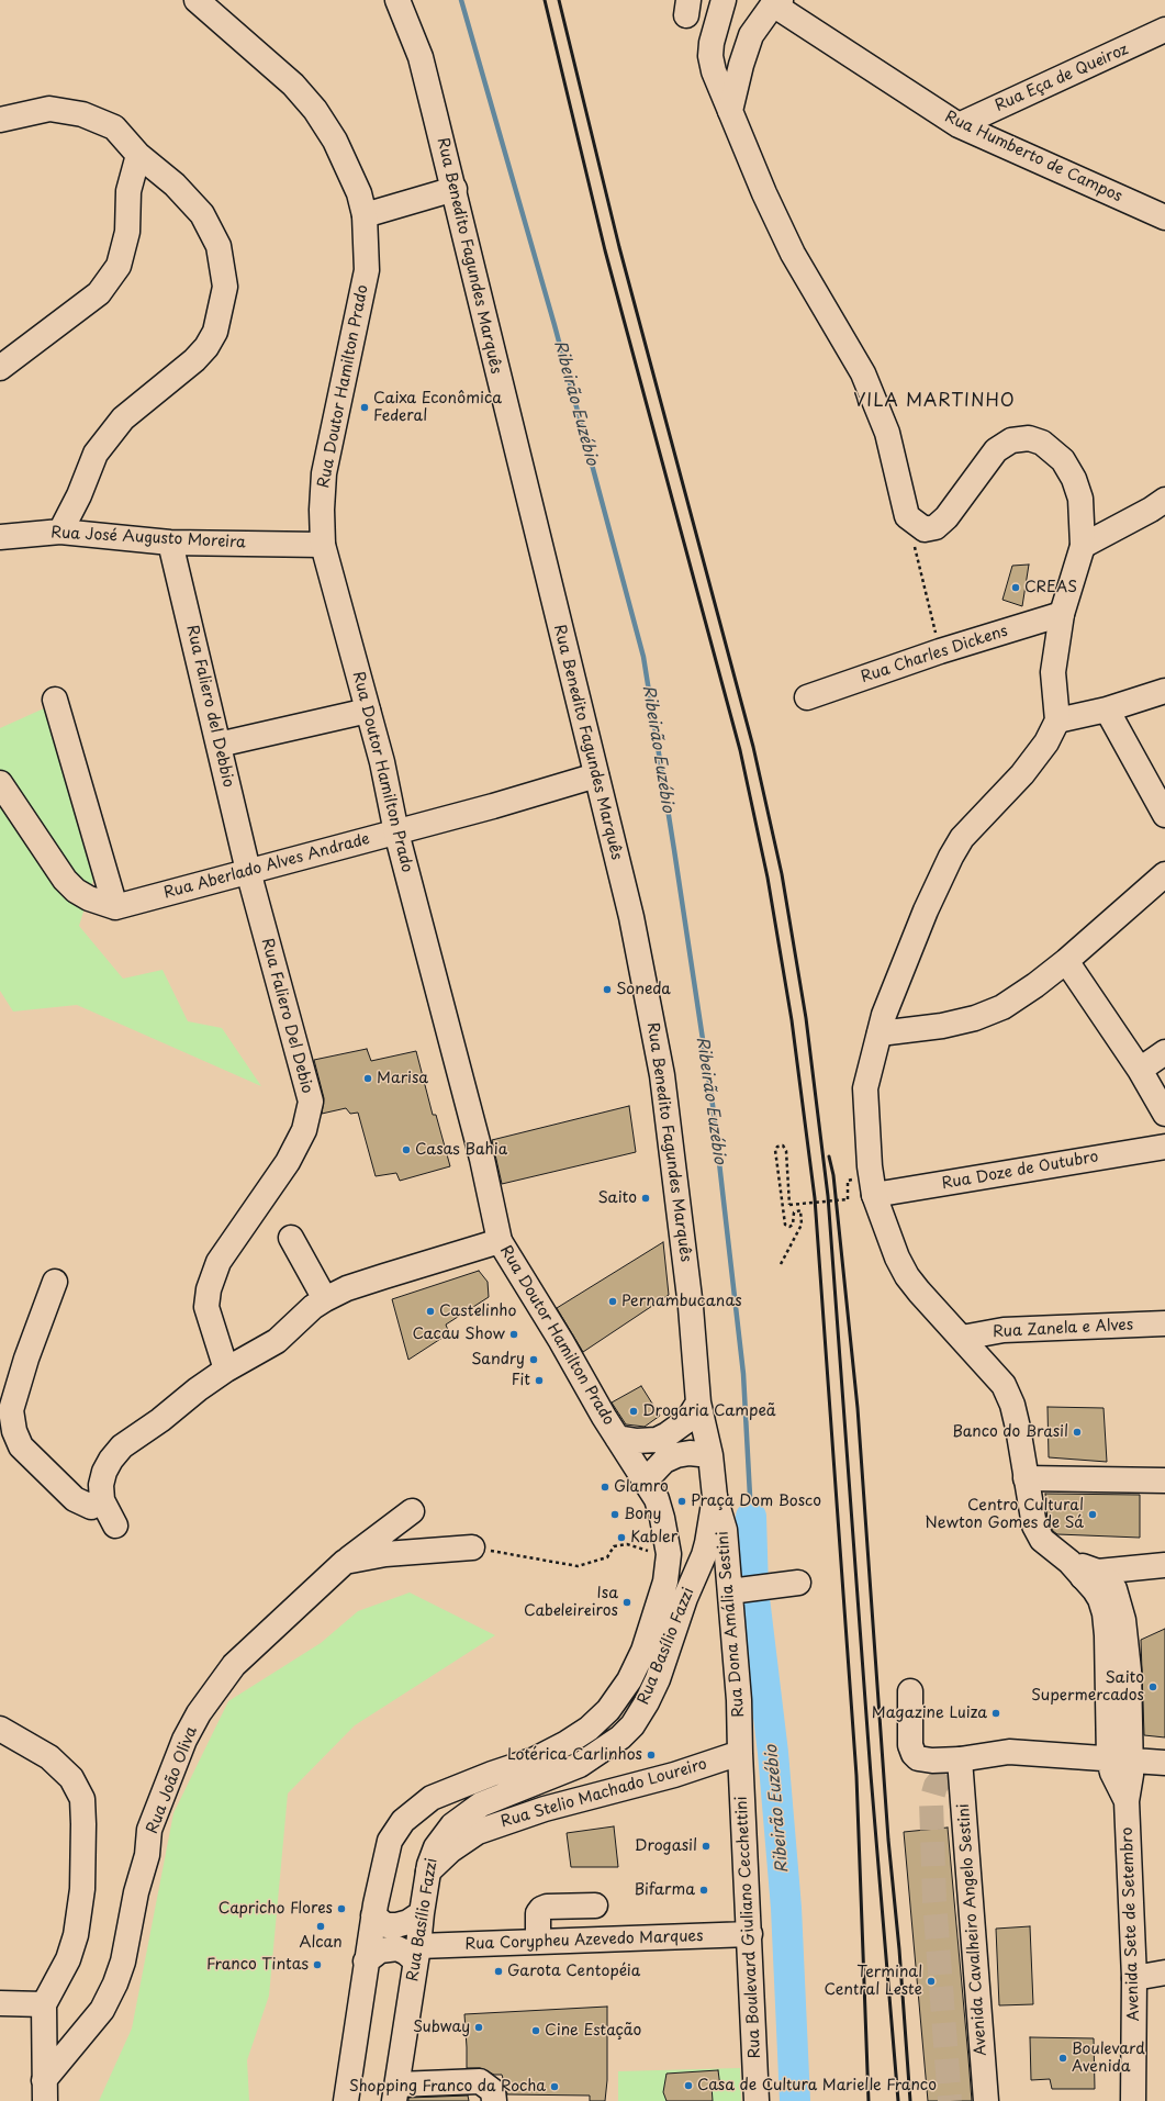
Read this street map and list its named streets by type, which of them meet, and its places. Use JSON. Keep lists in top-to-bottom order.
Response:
{
  "streets": {
    "street": [
      "Rua Eça de Queiroz",
      "Rua Humberto de Campos",
      "Rua Benedito Fagundes Marquês",
      "Rua Doutor Hamilton Prado",
      "Rua José Augusto Moreira",
      "Rua Charles Dickens",
      "Rua Faliero del Debbio",
      "Rua Aberlado Alves Andrade",
      "Rua Faliero Del Debio",
      "Rua Doze de Outubro",
      "Rua Zanela e Alves",
      "Rua Dona Amália Sestini",
      "Rua Basílio Fazzi",
      "Rua João Oliva",
      "Rua Stelio Machado Loureiro",
      "Avenida Sete de Setembro",
      "Rua Boulevard Giuliano Cecchettini",
      "Avenida Cavalheiro Angelo Sestini",
      "Rua Corypheu Azevedo Marques"
    ]
  },
  "crossings": [
    ["Rua Eça de Queiroz", "Rua Humberto de Campos"],
    ["Rua Benedito Fagundes Marquês", "Rua Aberlado Alves Andrade"],
    ["Rua Benedito Fagundes Marquês", "Rua Dona Amália Sestini"],
    ["Rua Benedito Fagundes Marquês", "Rua Basílio Fazzi"],
    ["Rua Doutor Hamilton Prado", "Rua José Augusto Moreira"],
    ["Rua Doutor Hamilton Prado", "Rua Aberlado Alves Andrade"],
    ["Rua Doutor Hamilton Prado", "Rua Basílio Fazzi"],
    ["Rua José Augusto Moreira", "Rua Faliero del Debbio"],
    ["Rua Faliero del Debbio", "Rua Aberlado Alves Andrade"],
    ["Rua Faliero del Debbio", "Rua Faliero Del Debio"],
    ["Rua Aberlado Alves Andrade", "Rua Faliero Del Debio"],
    ["Rua Doze de Outubro", "Avenida Sete de Setembro"],
    ["Rua Zanela e Alves", "Avenida Sete de Setembro"],
    ["Rua Dona Amália Sestini", "Rua Basílio Fazzi"],
    ["Rua Dona Amália Sestini", "Rua Stelio Machado Loureiro"],
    ["Rua Dona Amália Sestini", "Rua Boulevard Giuliano Cecchettini"],
    ["Rua Basílio Fazzi", "Rua Stelio Machado Loureiro"],
    ["Rua Basílio Fazzi", "Rua Corypheu Azevedo Marques"],
    ["Rua Stelio Machado Loureiro", "Rua Boulevard Giuliano Cecchettini"],
    ["Rua Boulevard Giuliano Cecchettini", "Rua Corypheu Azevedo Marques"]
  ],
  "districts": ["VILA MARTINHO"],
  "water": ["Ribeirão Euzébio"],
  "places": [
    "Caixa Econômica Federal",
    "CREAS",
    "Soneda",
    "Marisa",
    "Casas Bahia",
    "Saito",
    "Pernambucanas",
    "Castelinho",
    "Cacau Show",
    "Sandry",
    "Fit",
    "Drogaria Campeã",
    "Banco do Brasil",
    "Glamro",
    "Praça Dom Bosco",
    "Bony",
    "Centro Cultural Newton Gomes de Sá",
    "Kabler",
    "Isa Cabeleireiros",
    "Saito Supermercados",
    "Magazine Luiza",
    "Lotérica Carlinhos",
    "Drogasil",
    "Bifarma",
    "Capricho Flores",
    "Alcan",
    "Franco Tintas",
    "Garota Centopéia",
    "Terminal Central Leste",
    "Subway",
    "Cine Estação",
    "Boulevard Avenida",
    "Casa de Cultura Marielle Franco",
    "Shopping Franco da Rocha"
  ]
}
